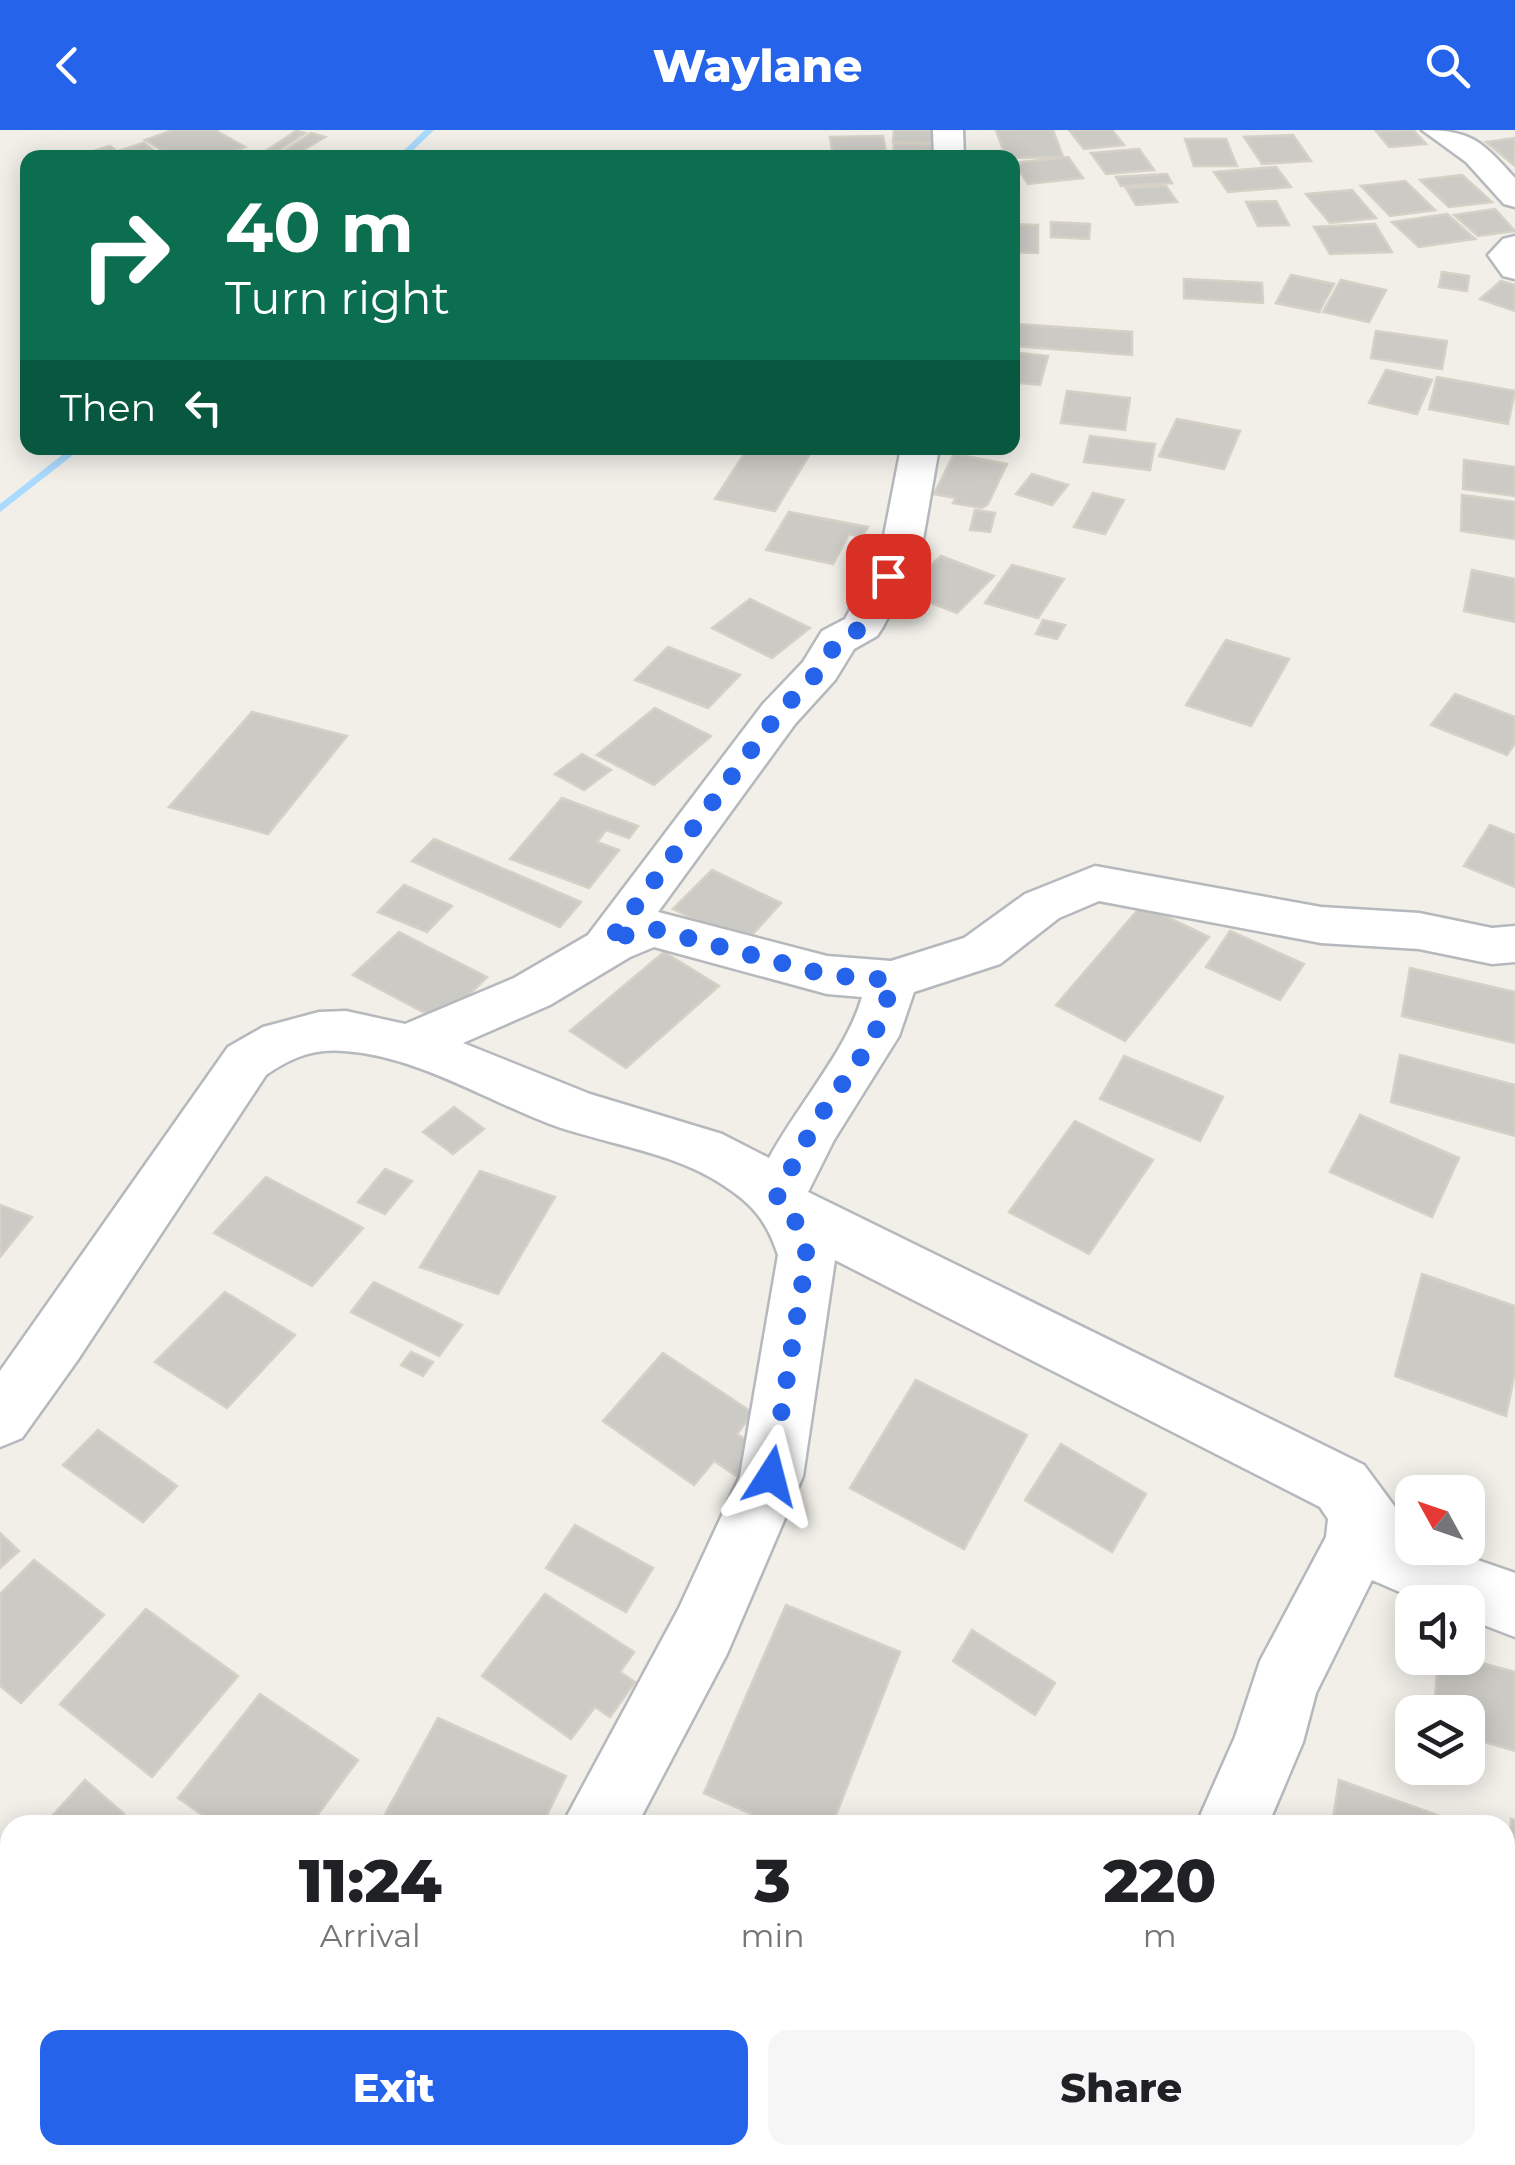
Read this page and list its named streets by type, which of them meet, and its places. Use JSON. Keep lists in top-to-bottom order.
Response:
{
  "north": "top left",
  "page": {
    "header": "Waylane",
    "turn": ["40 m", "Turn right"],
    "then": "Then",
    "eta": [
      "11:24",
      "Arrival",
      "3",
      "min",
      "220",
      "m"
    ],
    "buttons": ["Exit", "Share"]
  }
}
